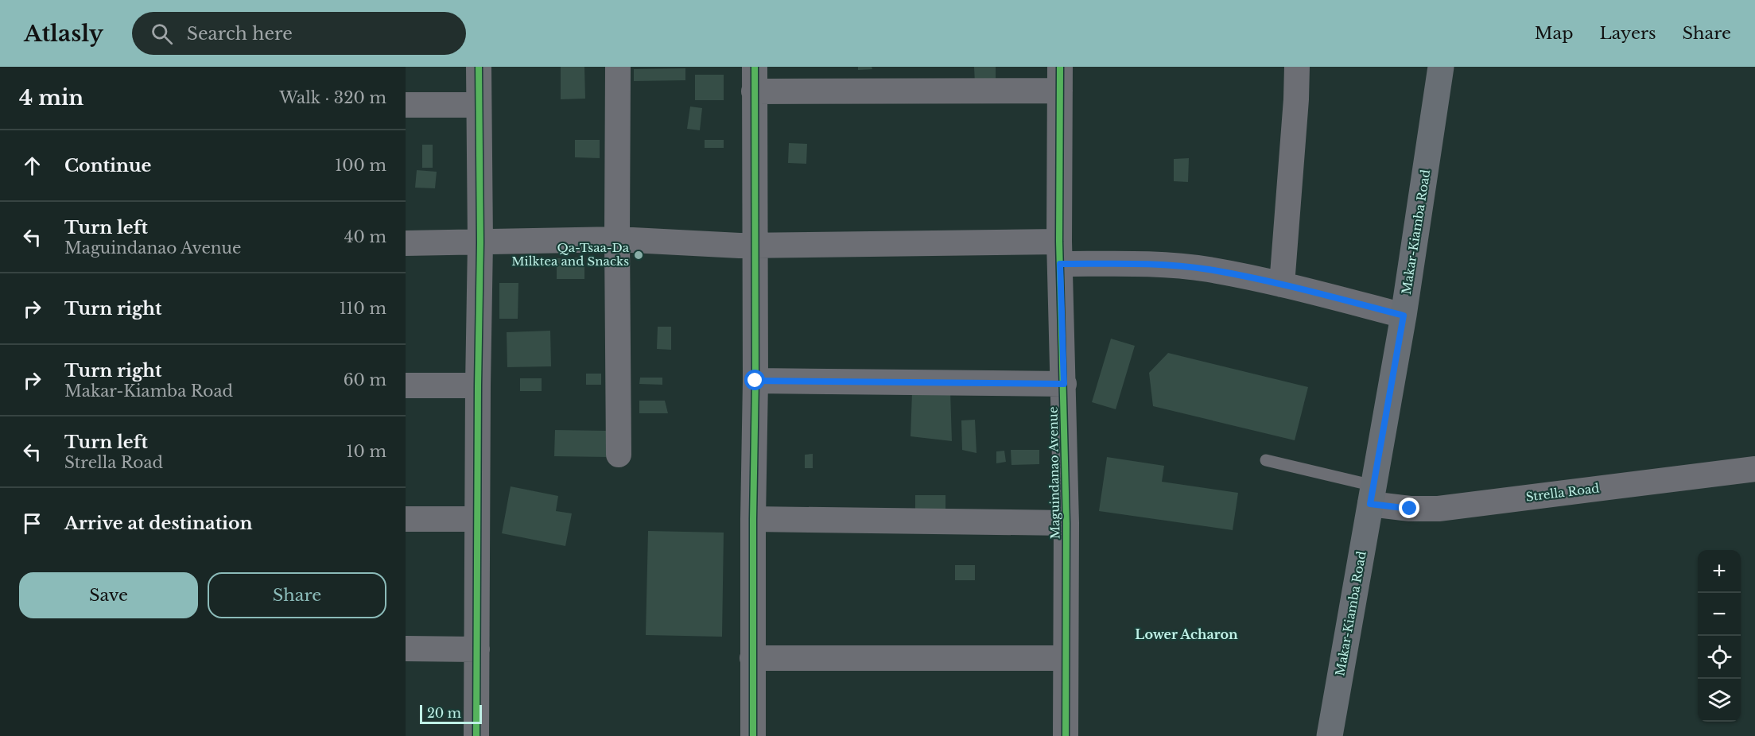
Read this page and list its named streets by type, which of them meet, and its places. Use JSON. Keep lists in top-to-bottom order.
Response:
{
  "streets": {
    "main road": ["Makar-Kiamba Road"],
    "street": ["Maguindanao Avenue", "Strella Road"]
  },
  "crossings": [
    ["Makar-Kiamba Road", "Strella Road"]
  ],
  "districts": ["Lower Acharon"],
  "places": ["Qa-Tsaa-Da Milktea and Snacks"],
  "scale_bar": "20 m",
  "page": {
    "header": "Atlasly",
    "search": "Search here",
    "nav": ["Map", "Layers", "Share"],
    "heading": ["4 min", "Walk · 320 m"],
    "list": [
      ["Continue", "100 m"],
      ["Turn left", "Maguindanao Avenue", "40 m"],
      ["Turn right", "110 m"],
      ["Turn right", "Makar-Kiamba Road", "60 m"],
      ["Turn left", "Strella Road", "10 m"],
      "Arrive at destination"
    ],
    "map_buttons": ["+", "−"],
    "buttons": ["Save", "Share"],
    "scale": "20 m"
  }
}
